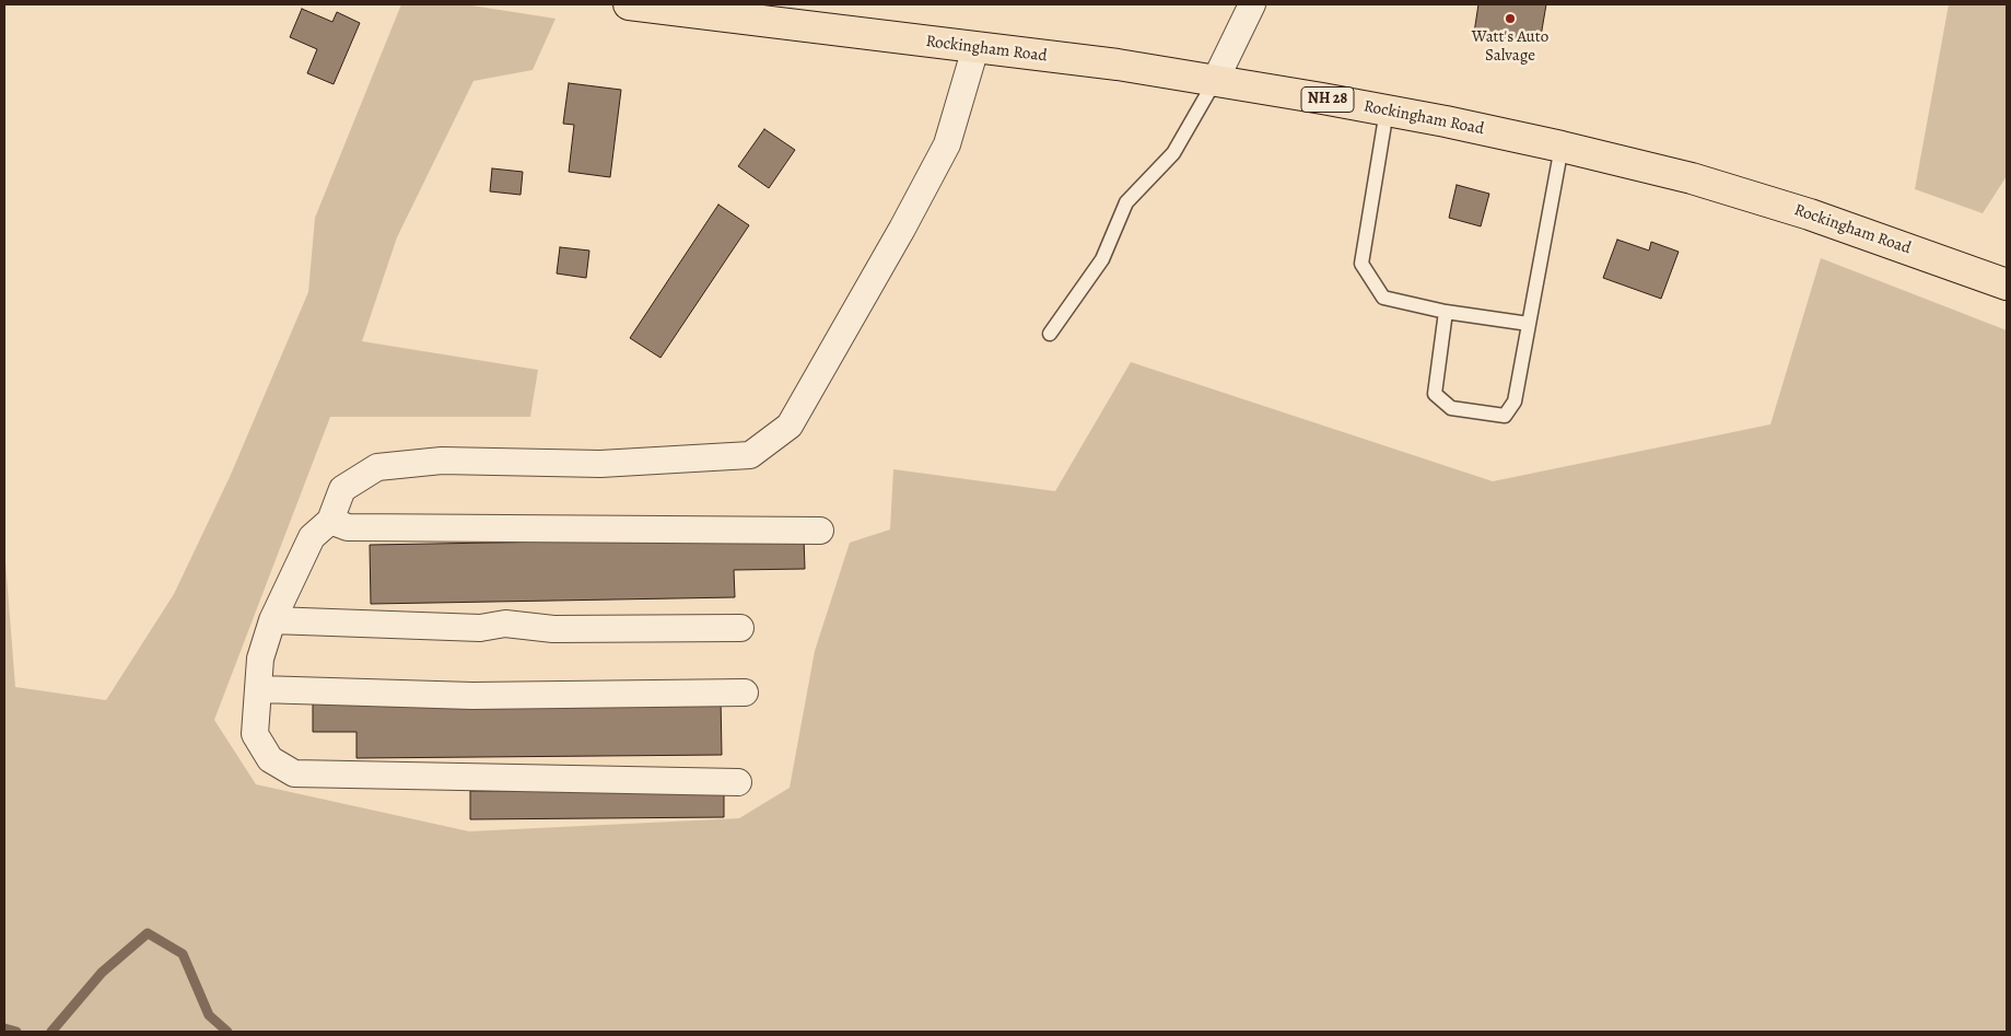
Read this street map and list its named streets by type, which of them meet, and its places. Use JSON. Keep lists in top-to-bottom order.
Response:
{
  "streets": {
    "main road": ["Rockingham Road", "NH 28"]
  },
  "places": ["Watt's Auto Salvage"]
}
